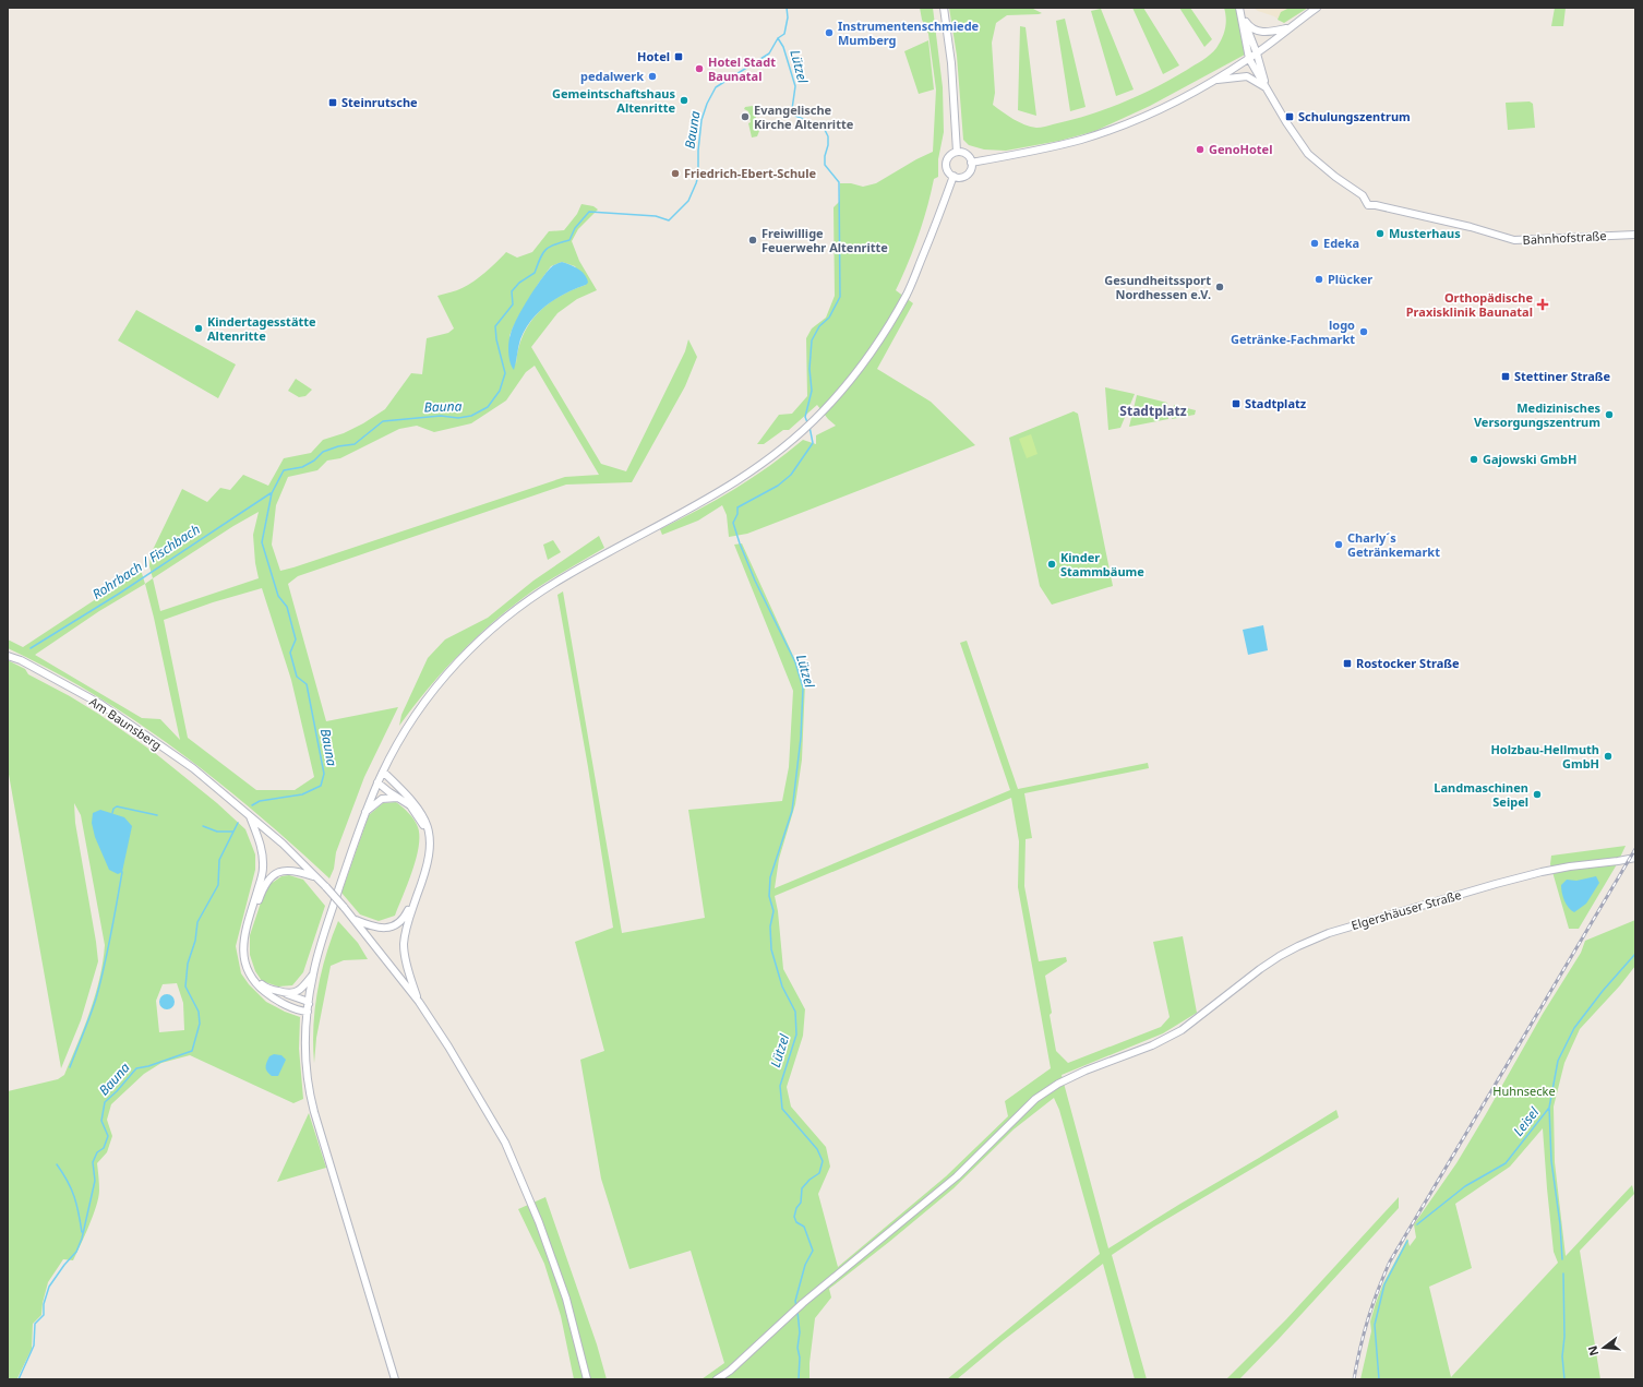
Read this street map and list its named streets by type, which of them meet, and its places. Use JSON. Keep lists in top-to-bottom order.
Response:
{
  "streets": {
    "main road": ["Bahnhofstraße", "Am Baunsberg", "Elgershäuser Straße"]
  },
  "districts": ["Stadtplatz"],
  "water": [
    "Lützel",
    "Bauna",
    "Rohrbach / Fischbach",
    "Leisel"
  ],
  "parks": ["Huhnsecke"],
  "places": {
    "other": [
      "Instrumentenschmiede Mumberg",
      "Hotel Stadt Baunatal",
      "pedalwerk",
      "Gemeintschaftshaus Altenritte",
      "Evangelische Kirche Altenritte",
      "GenoHotel",
      "Friedrich-Ebert-Schule",
      "Musterhaus",
      "Freiwillige Feuerwehr Altenritte",
      "Edeka",
      "Plücker",
      "Gesundheitssport Nordhessen e.V.",
      "Kindertagesstätte Altenritte",
      "logo Getränke-Fachmarkt",
      "Medizinisches Versorgungszentrum",
      "Gajowski GmbH",
      "Charly´s Getränkemarkt",
      "Kinder Stammbäume",
      "Holzbau-Hellmuth GmbH",
      "Landmaschinen Seipel"
    ],
    "transit": [
      "Hotel",
      "Steinrutsche",
      "Schulungszentrum",
      "Stettiner Straße",
      "Stadtplatz",
      "Rostocker Straße"
    ],
    "health": ["Orthopädische Praxisklinik Baunatal"]
  },
  "north": "left"
}
